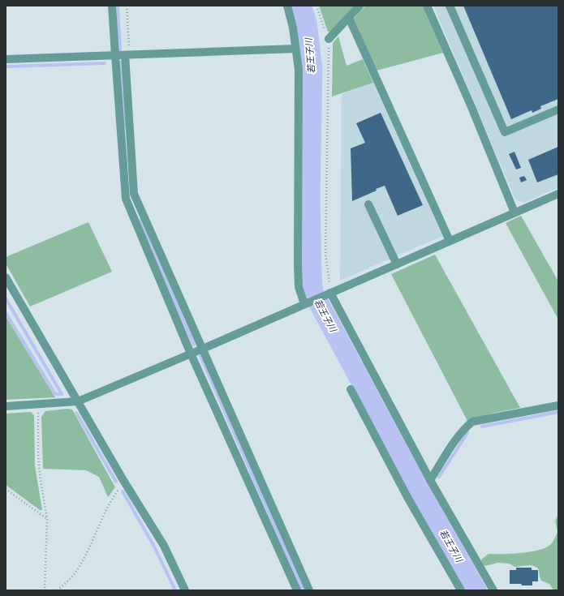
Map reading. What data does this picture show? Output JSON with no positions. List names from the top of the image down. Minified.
{"water":["若王子川"]}
